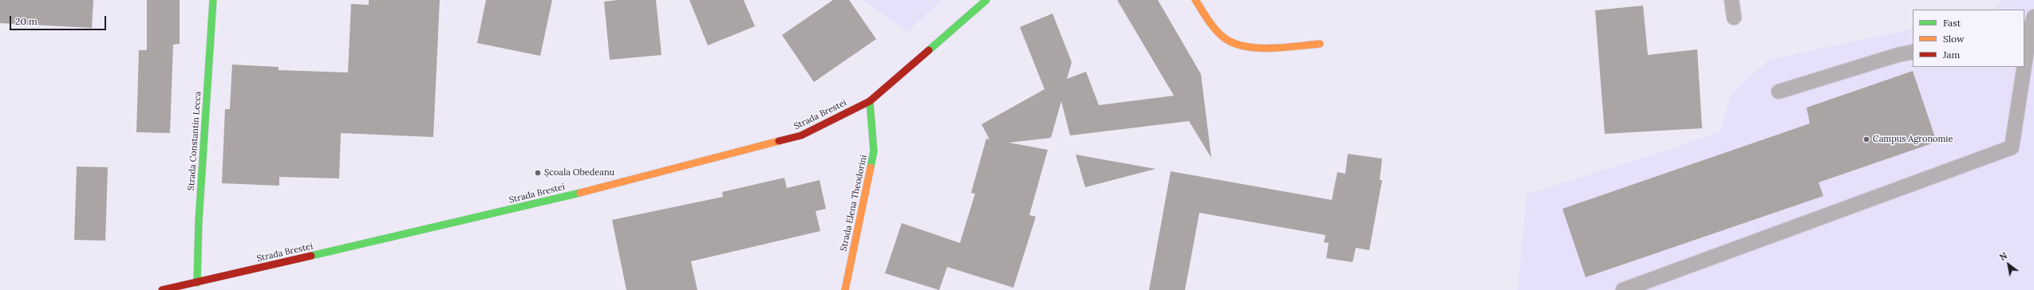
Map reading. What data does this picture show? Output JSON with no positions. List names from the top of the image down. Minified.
{"streets":{"main road":["Strada Brestei","Strada Constantin Lecca","Strada Elena Theodorini"]},"crossings":[["Strada Brestei","Strada Constantin Lecca"],["Strada Brestei","Strada Elena Theodorini"]],"places":["Campus Agronomie","Școala Obedeanu"],"legend":["Fast","Slow","Jam"],"scale_bar":"20 m","north":"top left"}
